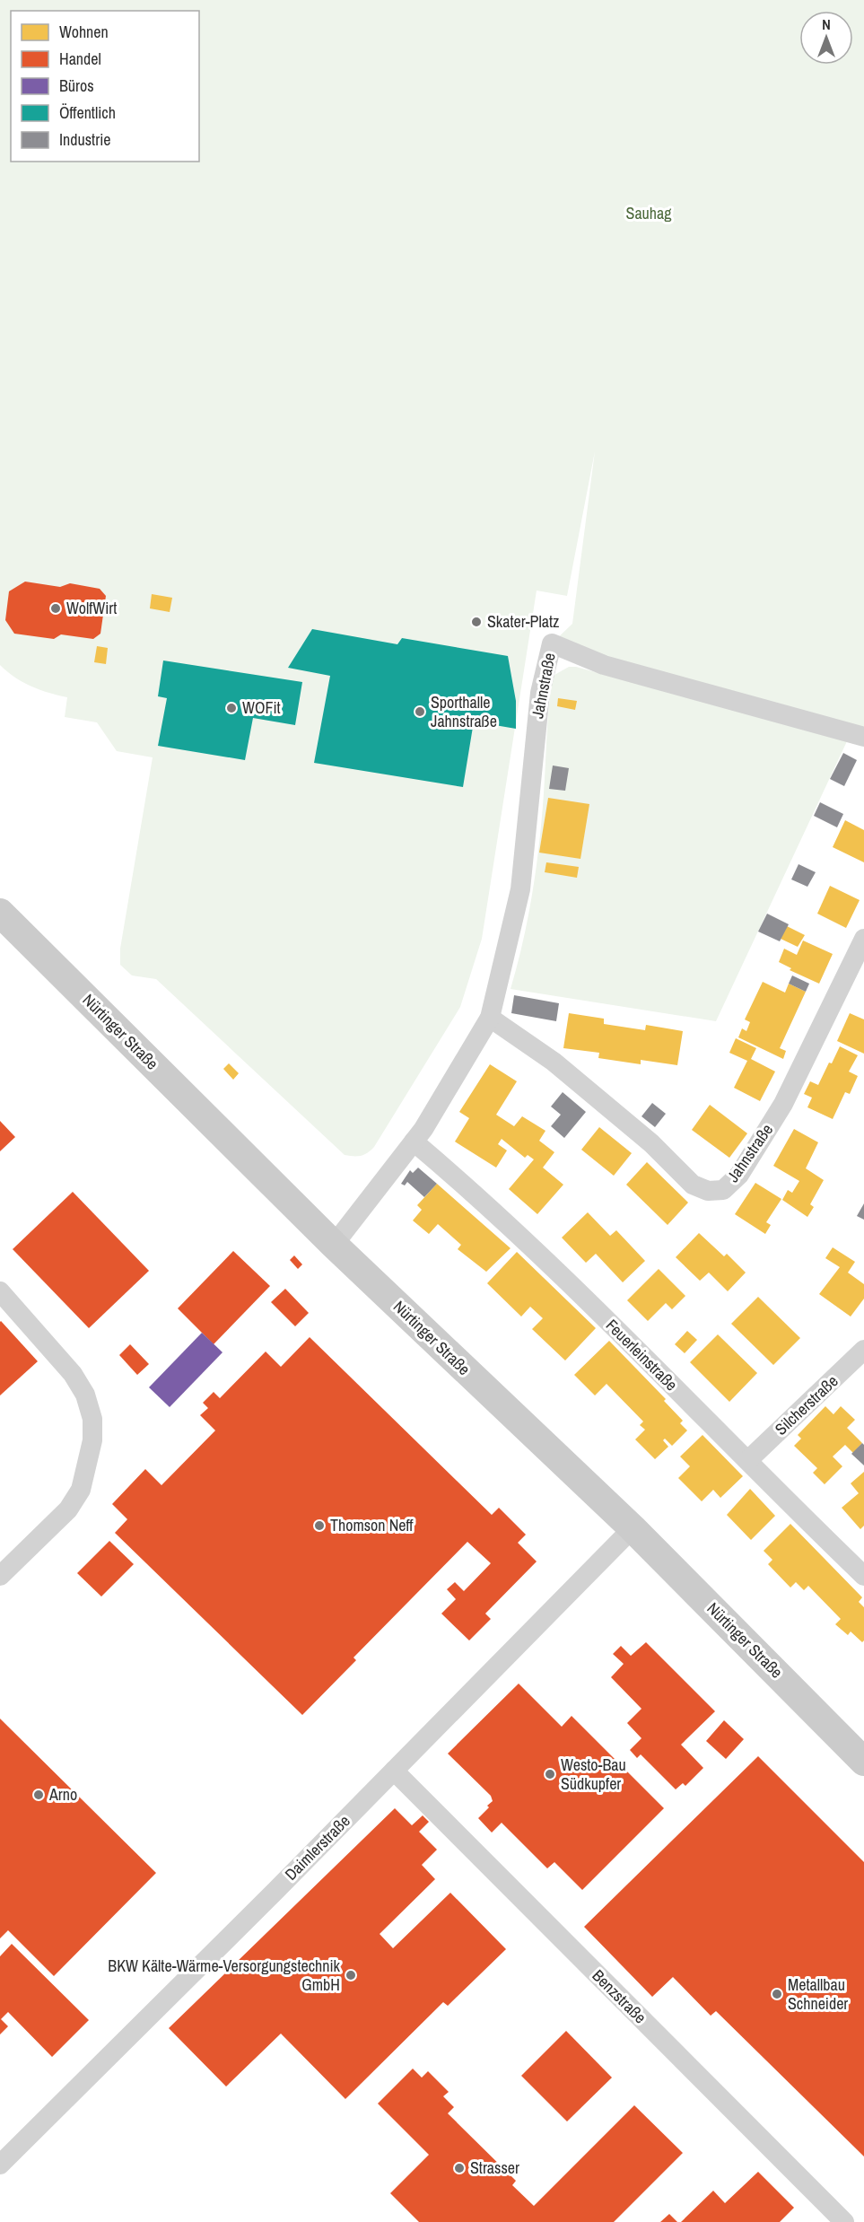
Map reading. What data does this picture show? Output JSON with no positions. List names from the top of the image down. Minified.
{"streets":{"main road":["Nürtinger Straße"],"street":["Jahnstraße","Feuerleinstraße","Silcherstraße","Daimlerstraße","Benzstraße"]},"crossings":[["Jahnstraße","Nürtinger Straße"],["Jahnstraße","Feuerleinstraße"],["Nürtinger Straße","Daimlerstraße"],["Feuerleinstraße","Silcherstraße"],["Daimlerstraße","Benzstraße"]],"parks":["Sauhag"],"places":["WolfWirt","Skater-Platz","WOFit","Sporthalle Jahnstraße","Thomson Neff","Westo-Bau Südkupfer","Arno","BKW Kälte-Wärme-Versorgungstechnik GmbH","Metallbau Schneider","Strasser"],"legend":["Wohnen","Handel","Büros","Öffentlich","Industrie"],"north":"top"}
